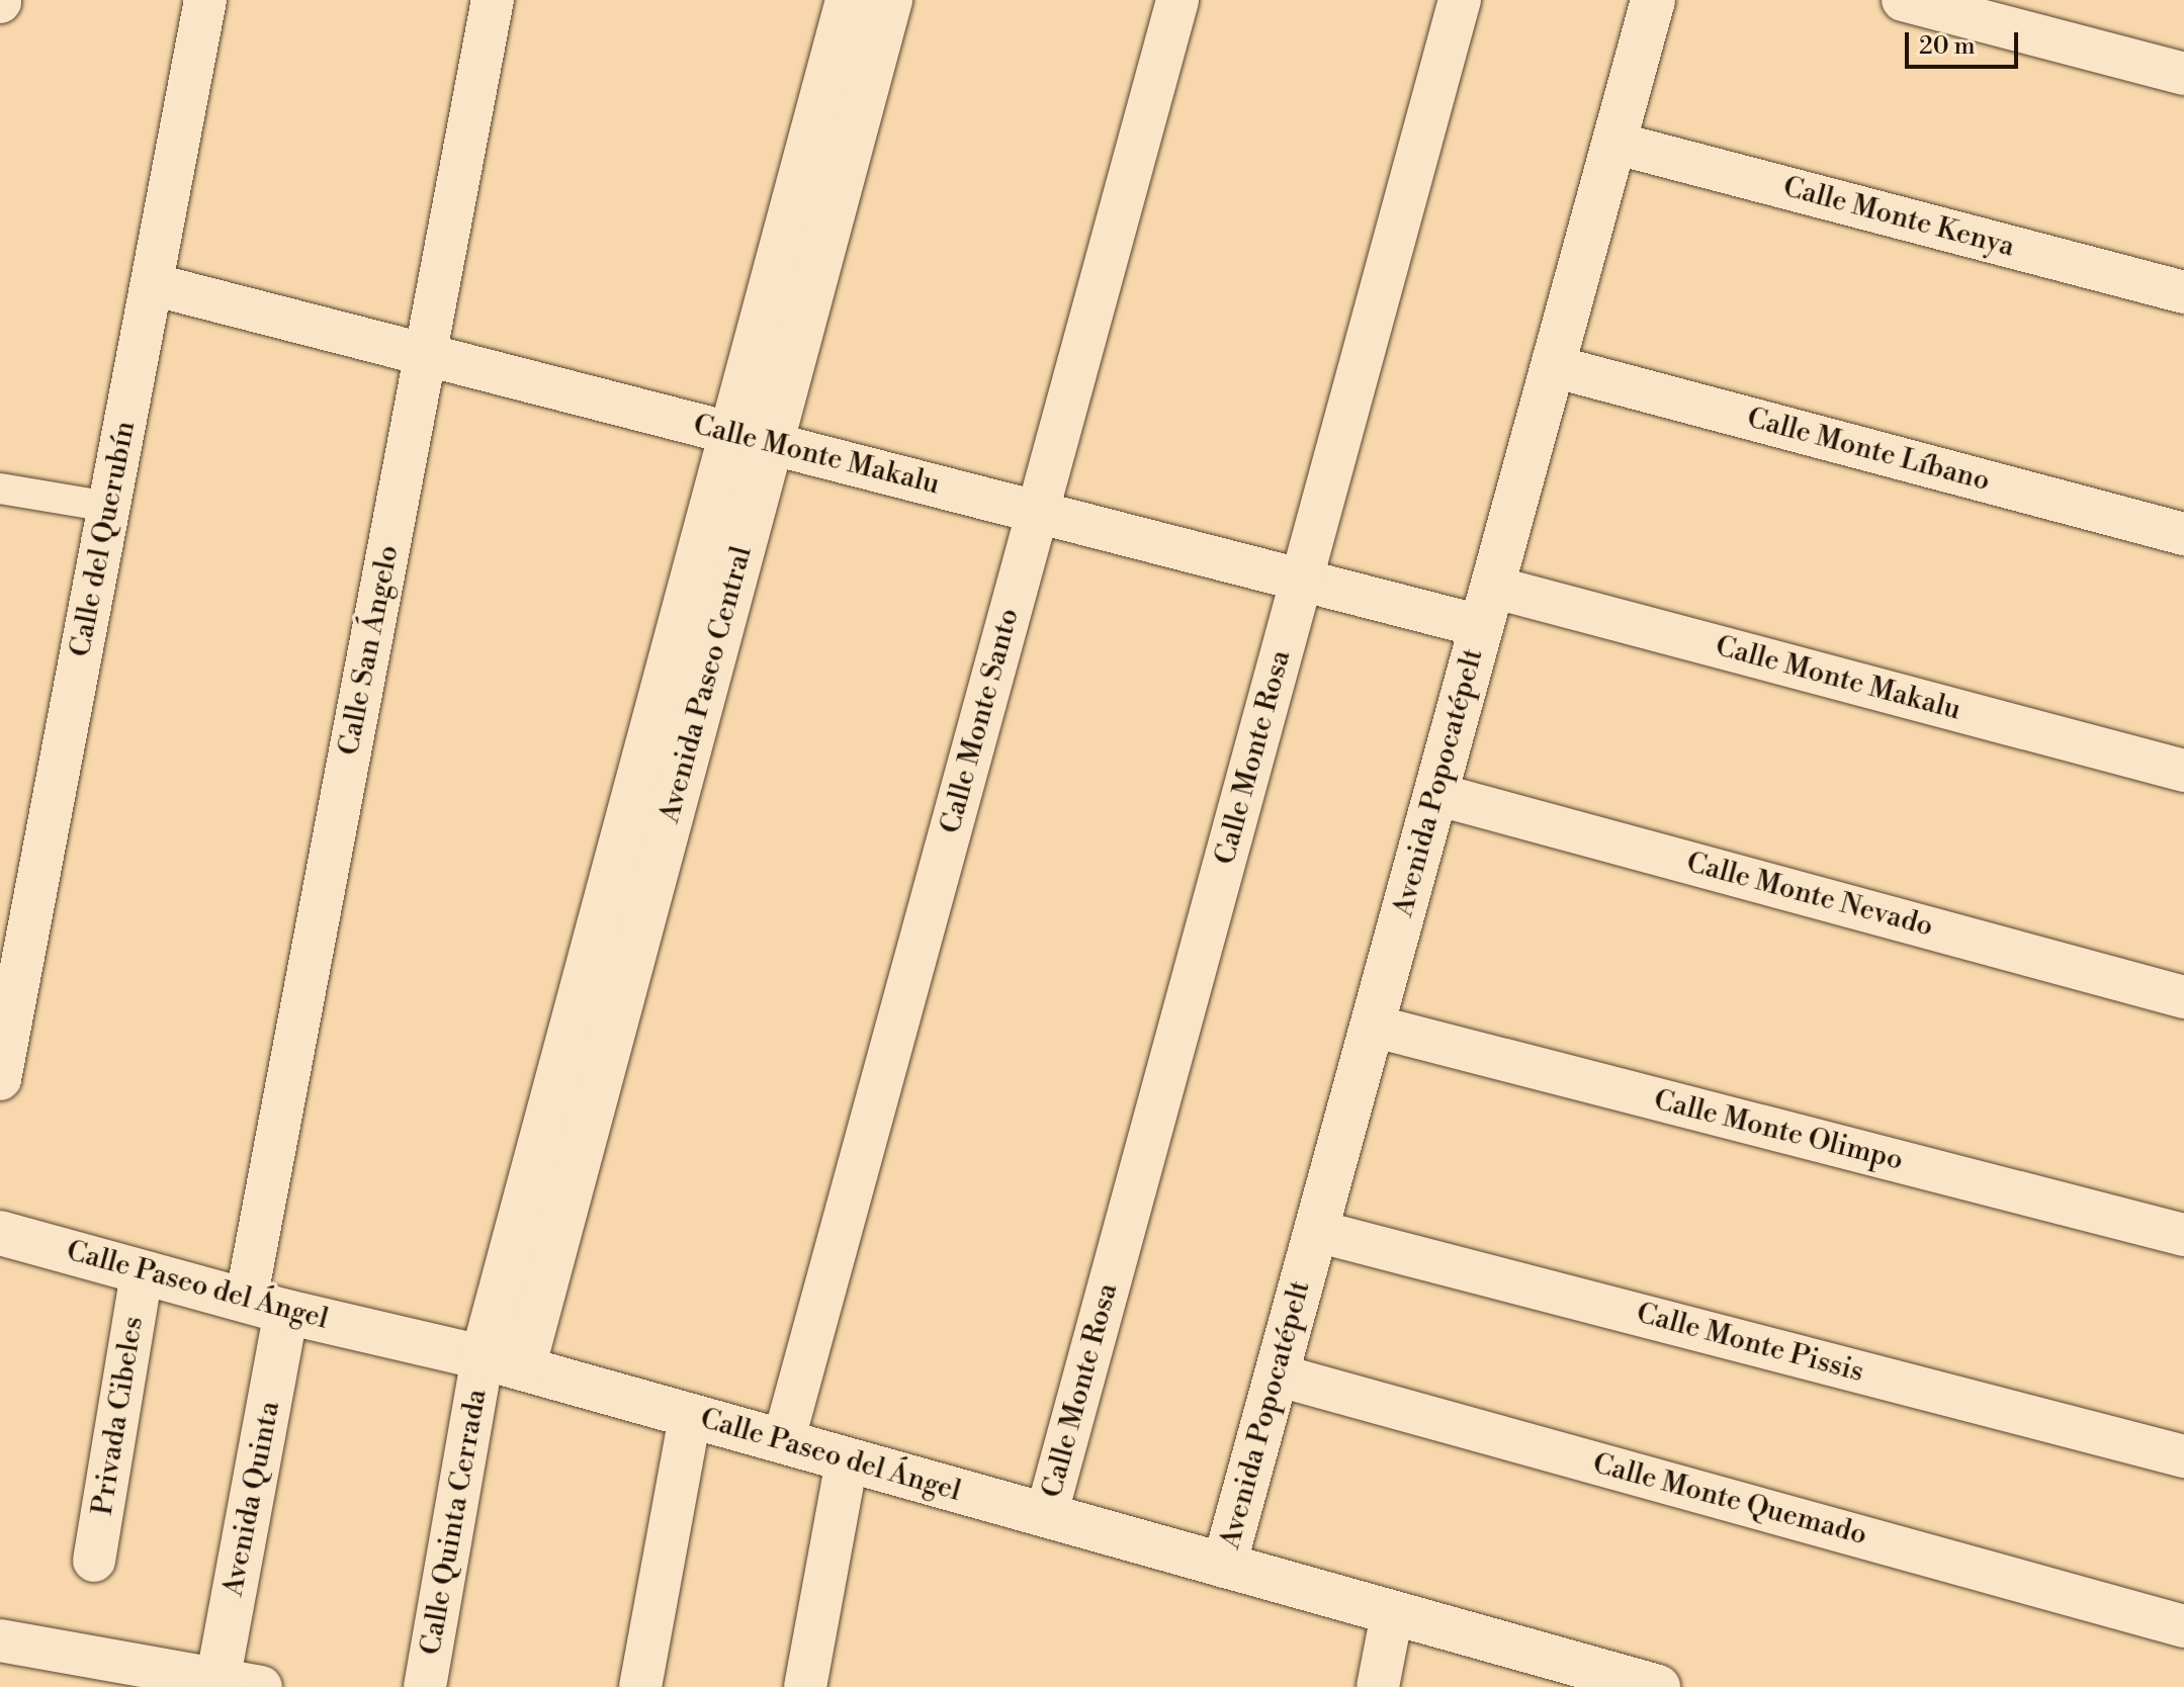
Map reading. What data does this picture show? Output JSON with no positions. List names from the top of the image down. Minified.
{"streets":{"street":["Calle Monte Kenya","Calle Monte Líbano","Calle Monte Makalu","Calle del Querubín","Calle San Ángelo","Avenida Paseo Central","Calle Monte Santo","Calle Monte Rosa","Avenida Popocatépelt","Calle Monte Nevado","Calle Monte Olimpo","Calle Paseo del Ángel","Calle Monte Pissis","Privada Cibeles","Avenida Quinta","Calle Monte Quemado","Calle Quinta Cerrada"]},"crossings":[["Calle Monte Kenya","Avenida Popocatépelt"],["Calle Monte Líbano","Avenida Popocatépelt"],["Calle Monte Makalu","Calle del Querubín"],["Calle Monte Makalu","Calle San Ángelo"],["Calle Monte Makalu","Avenida Paseo Central"],["Calle Monte Makalu","Calle Monte Santo"],["Calle Monte Makalu","Calle Monte Rosa"],["Calle Monte Makalu","Avenida Popocatépelt"],["Calle San Ángelo","Calle Paseo del Ángel"],["Calle San Ángelo","Avenida Quinta"],["Avenida Paseo Central","Calle Paseo del Ángel"],["Avenida Paseo Central","Calle Quinta Cerrada"],["Calle Monte Santo","Calle Paseo del Ángel"],["Calle Monte Rosa","Calle Paseo del Ángel"],["Avenida Popocatépelt","Calle Monte Nevado"],["Avenida Popocatépelt","Calle Monte Olimpo"],["Avenida Popocatépelt","Calle Paseo del Ángel"],["Avenida Popocatépelt","Calle Monte Pissis"],["Avenida Popocatépelt","Calle Monte Quemado"],["Calle Paseo del Ángel","Privada Cibeles"],["Calle Paseo del Ángel","Avenida Quinta"],["Calle Paseo del Ángel","Calle Quinta Cerrada"]],"scale_bar":"20 m"}
